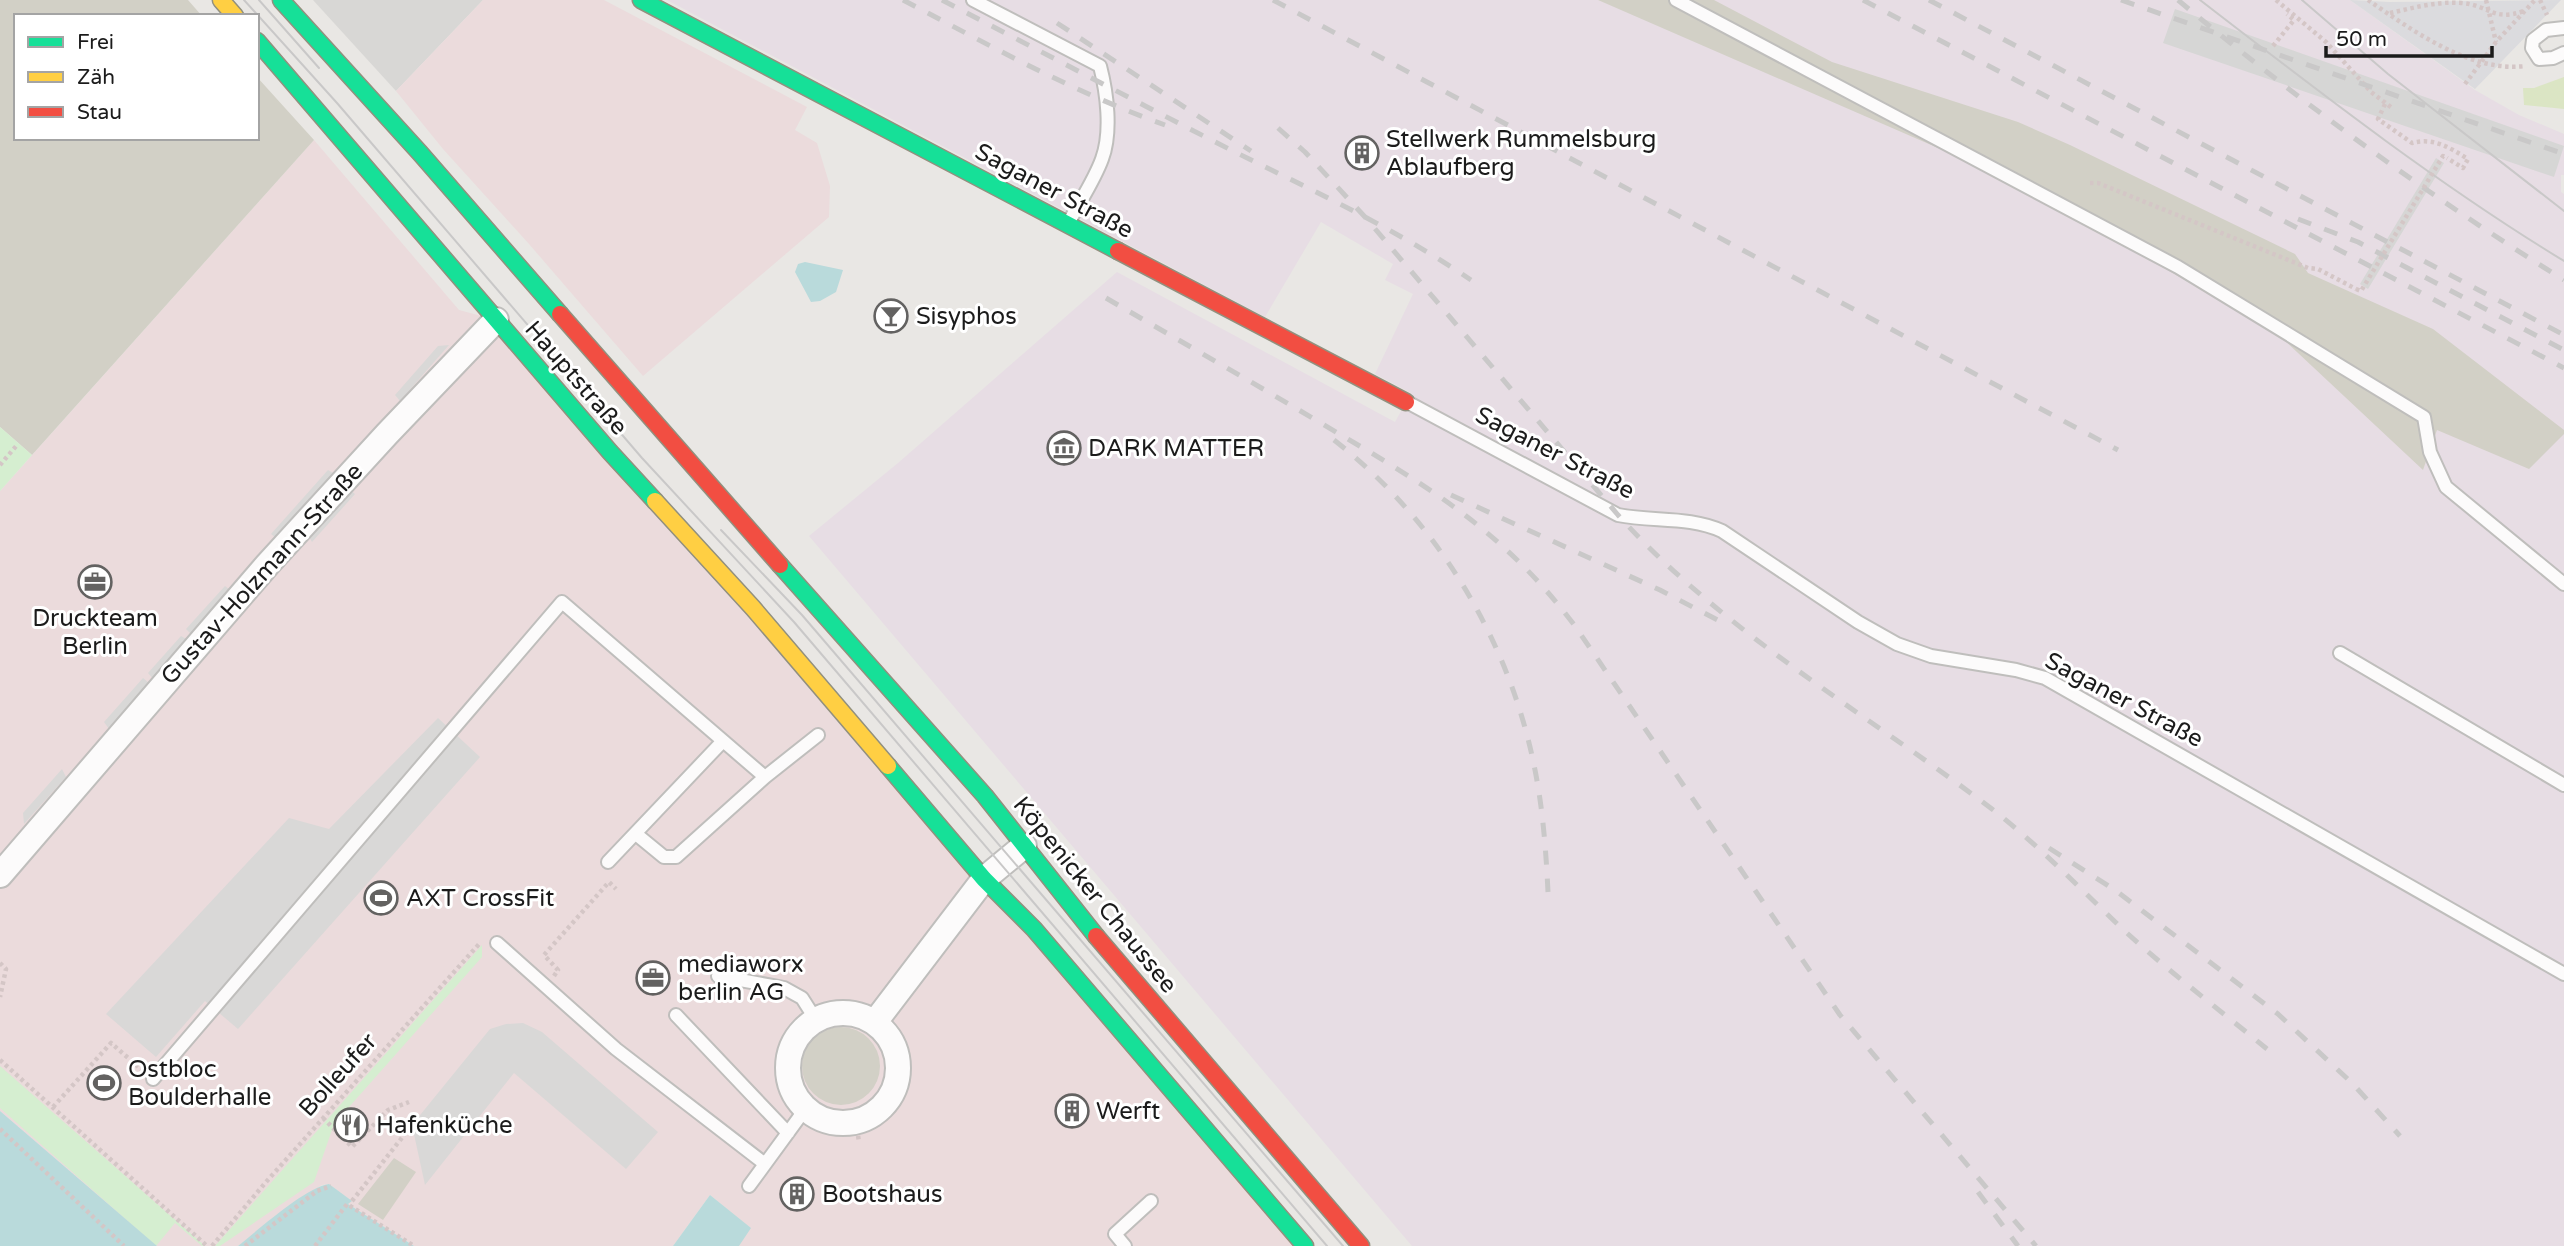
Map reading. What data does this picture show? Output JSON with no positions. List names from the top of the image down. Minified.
{"streets":{"main road":["Saganer Straße","Hauptstraße","Gustav-Holzmann-Straße","Köpenicker Chaussee"],"path":["Bolleufer"]},"crossings":[["Hauptstraße","Gustav-Holzmann-Straße"],["Hauptstraße","Köpenicker Chaussee"]],"places":{"building":["Stellwerk Rummelsburg Ablaufberg","Werft","Bootshaus"],"bar":["Sisyphos"],"museum":["DARK MATTER"],"office":["Druckteam Berlin","mediaworx berlin AG"],"sports":["AXT CrossFit","Ostbloc Boulderhalle"],"restaurant":["Hafenküche"]},"legend":["Frei","Zäh","Stau"],"scale_bar":"50 m"}
